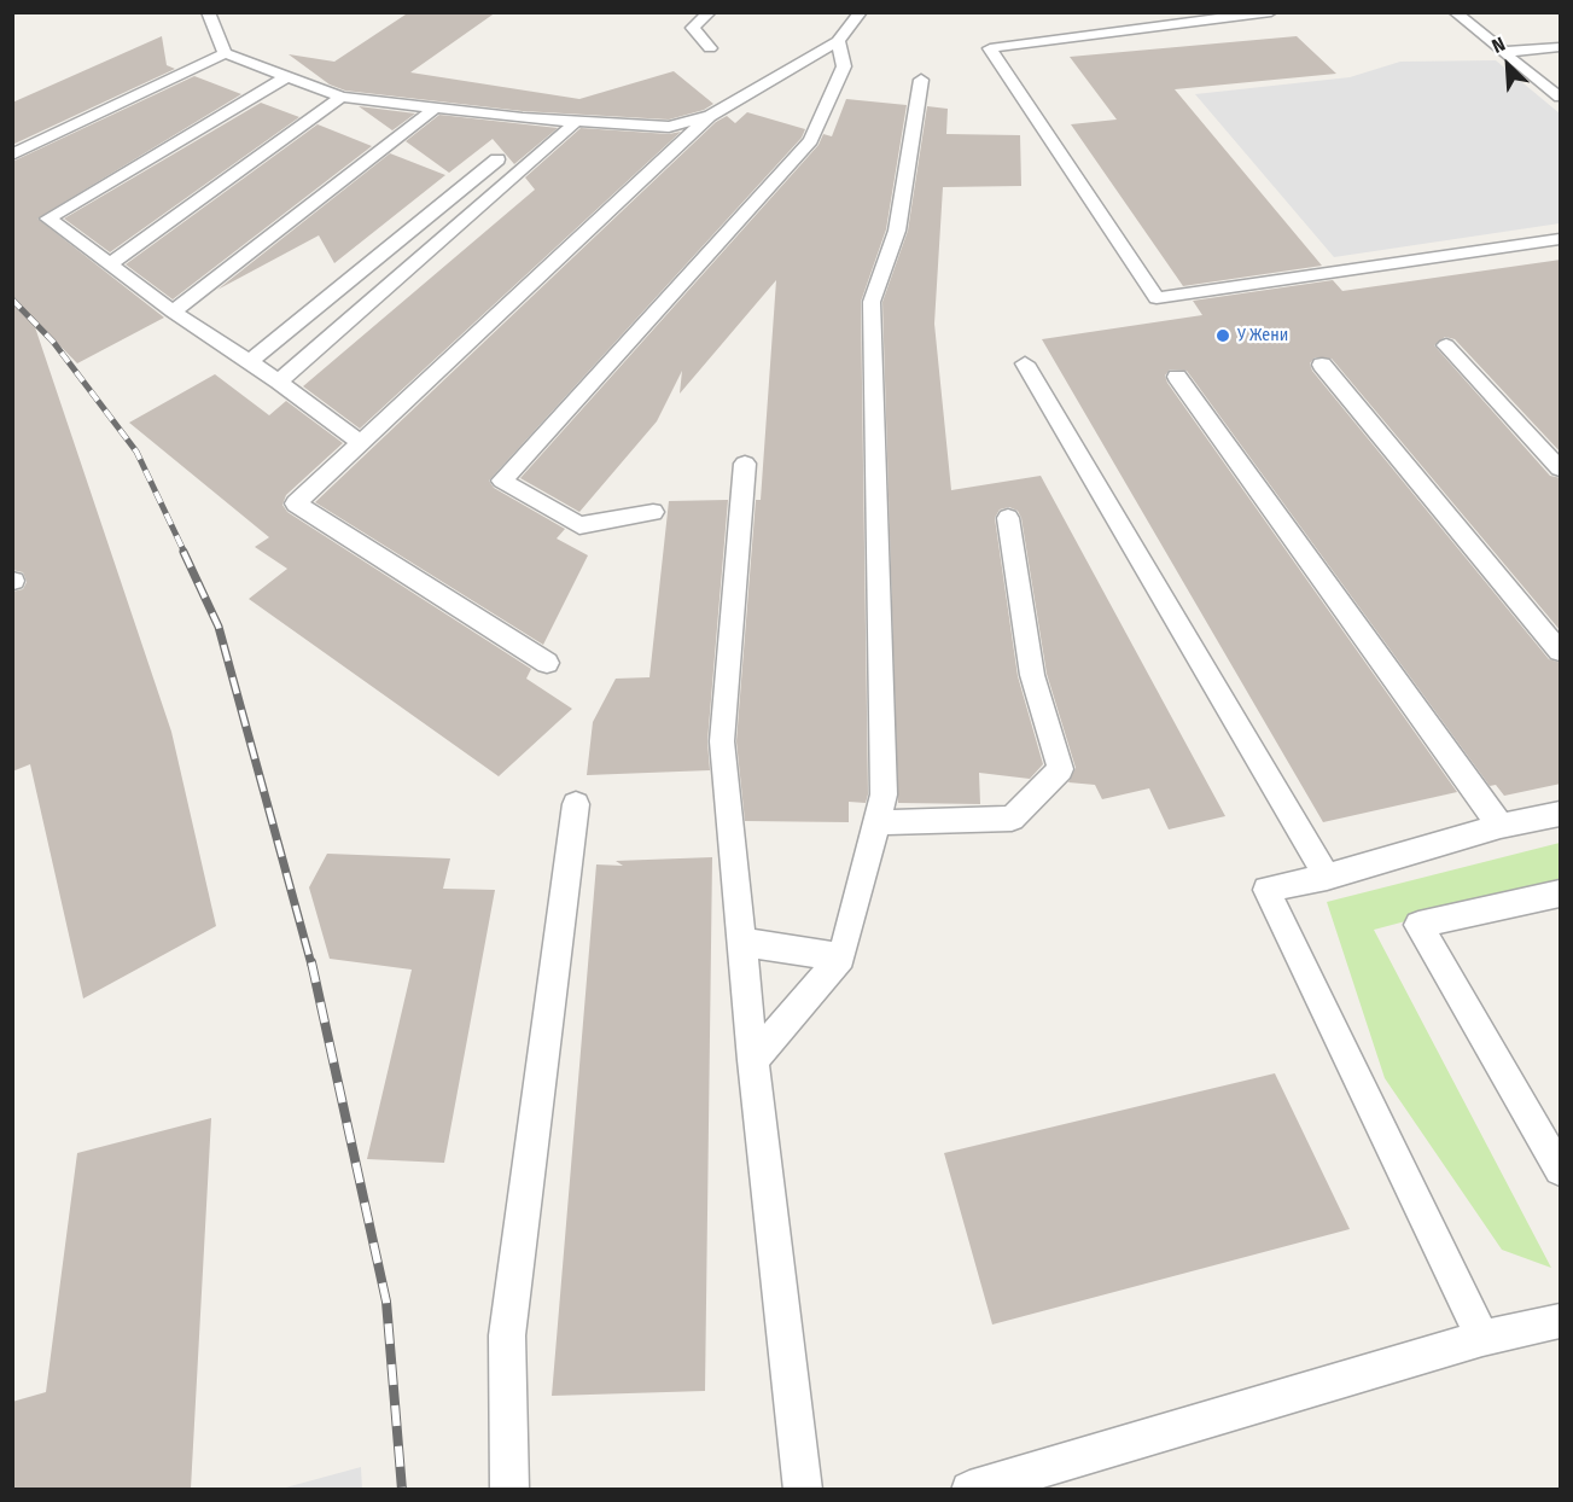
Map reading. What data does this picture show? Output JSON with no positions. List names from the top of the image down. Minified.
{"places":["У Жени"],"north":"top left"}
